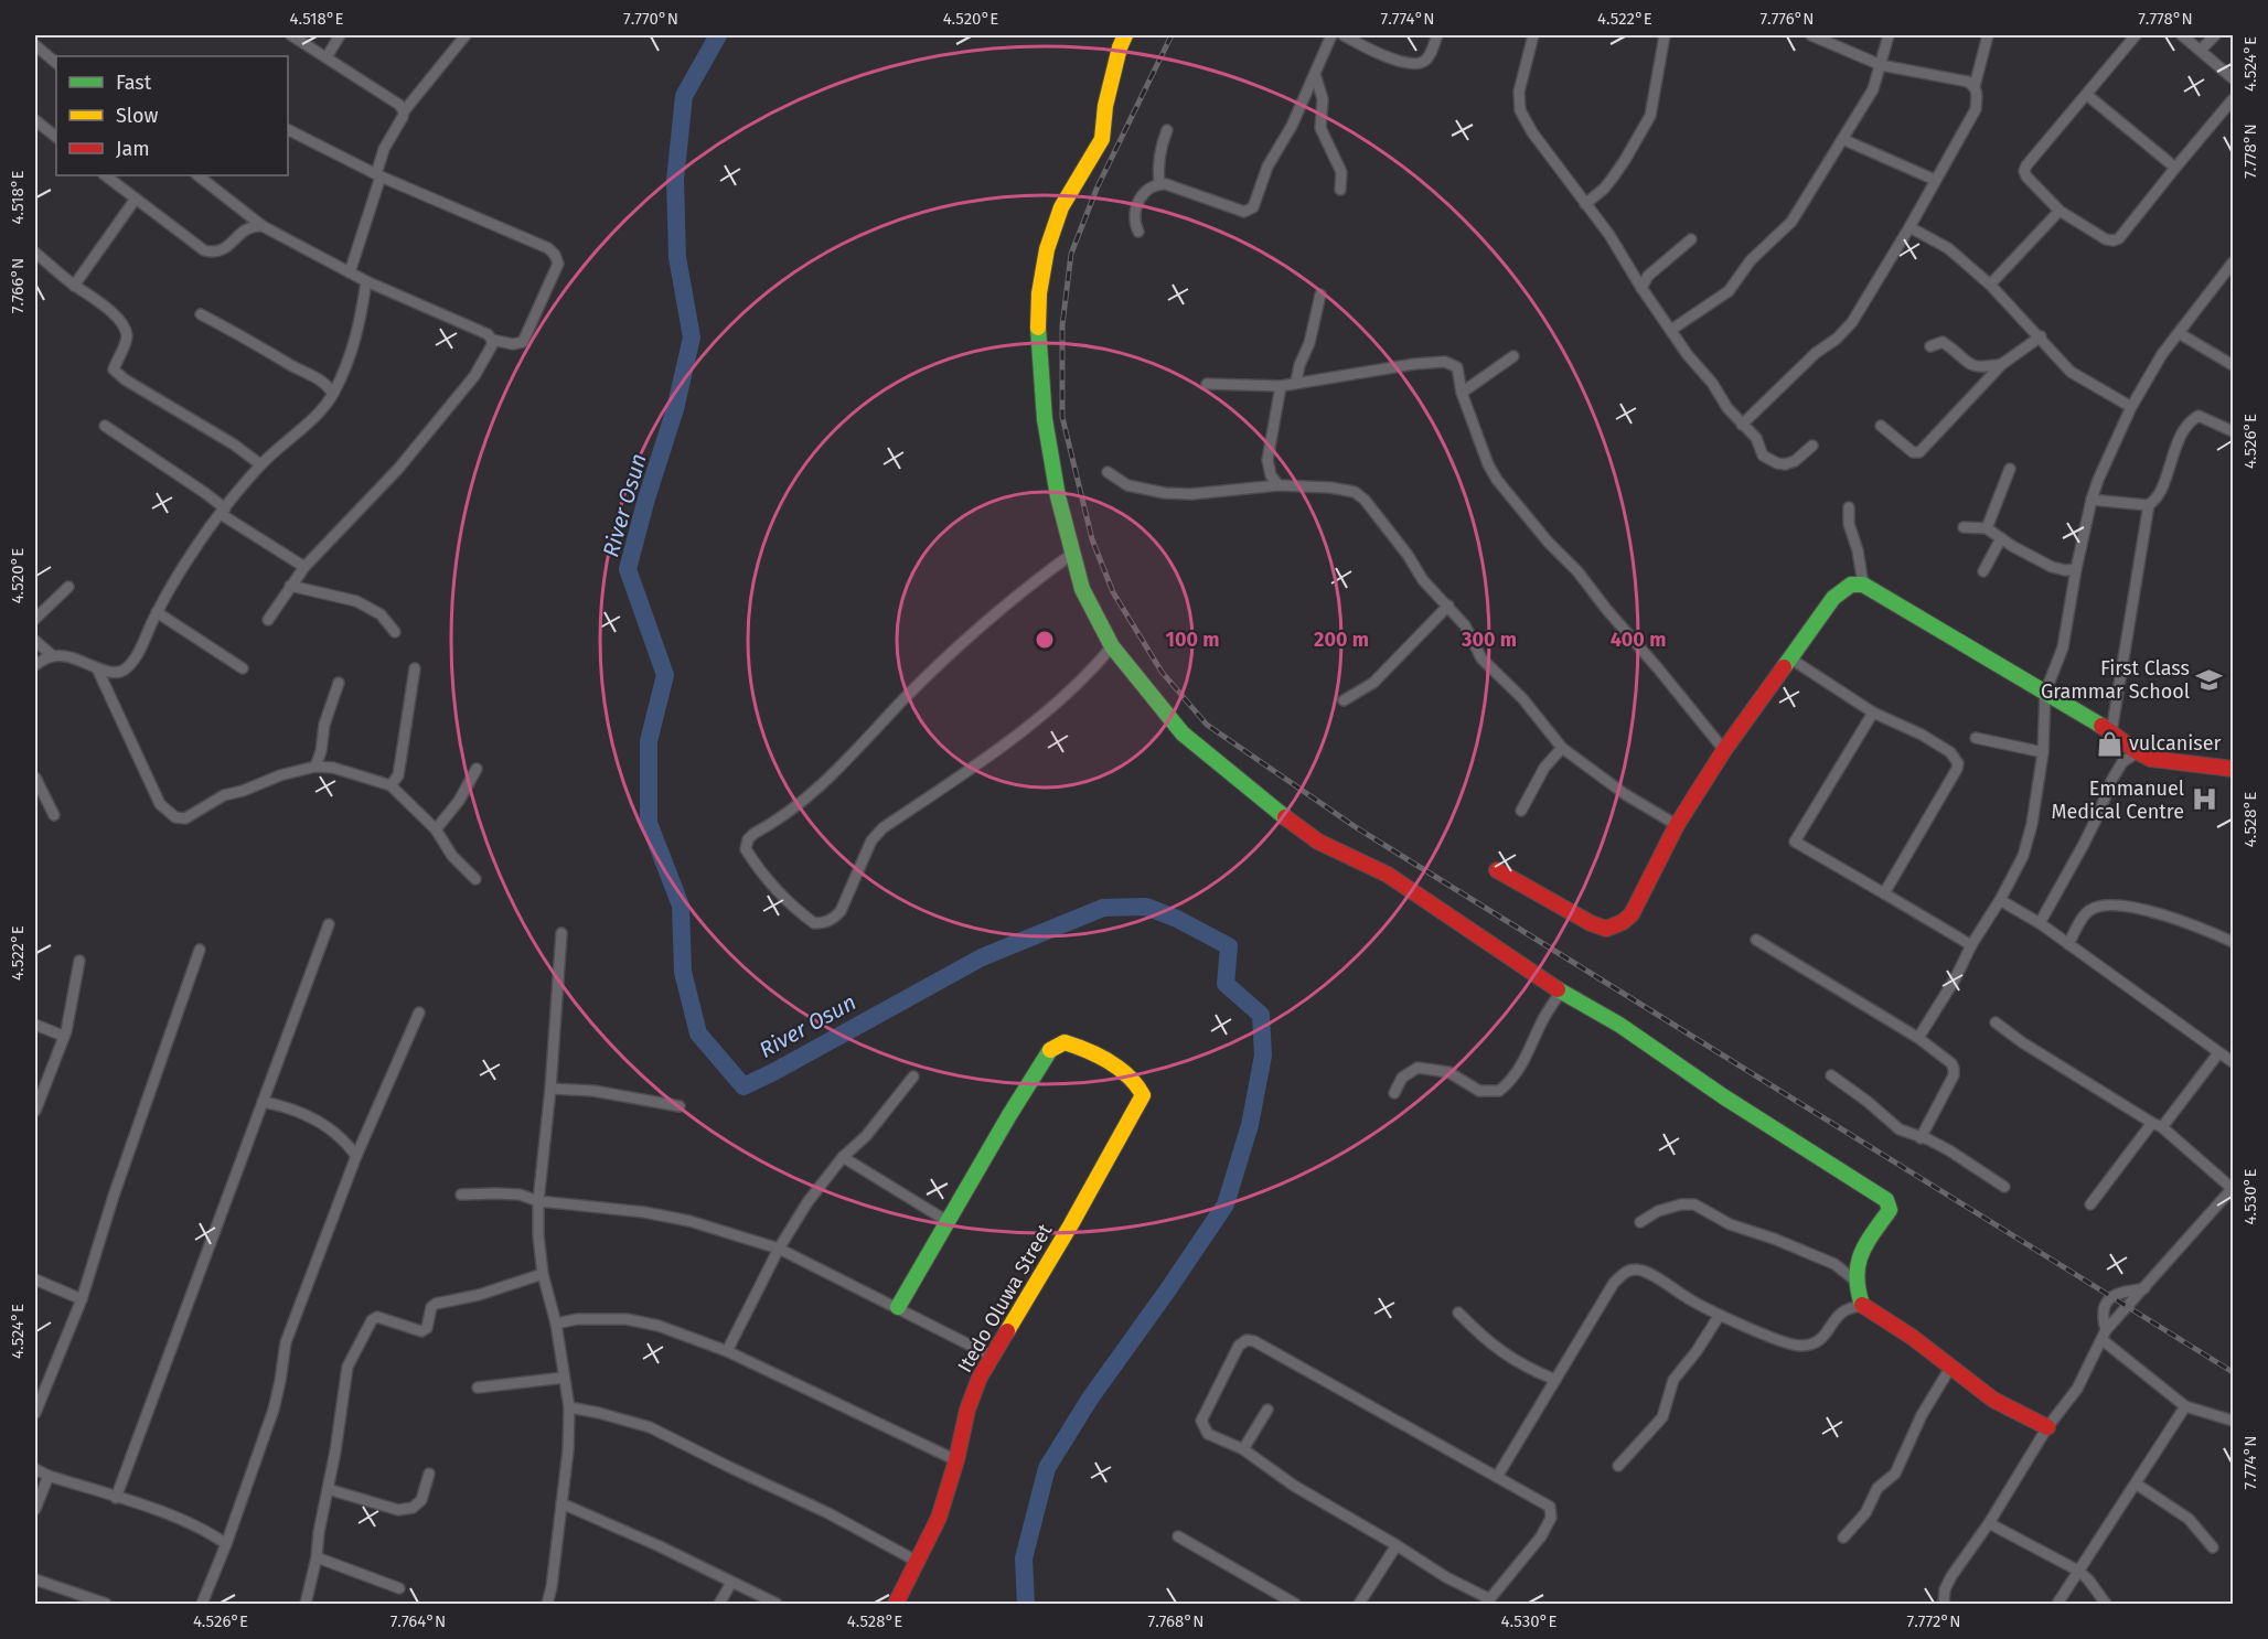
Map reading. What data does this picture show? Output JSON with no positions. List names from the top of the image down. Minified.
{"streets":{"street":["Itedo Oluwa Street"]},"water":["River Osun"],"places":{"school or university":["First Class Grammar School"],"shop":["vulcaniser"],"hospital":["Emmanuel Medical Centre"]},"legend":["Fast","Slow","Jam"],"coordinates":["4.518°E","7.770°N","4.520°E","7.774°N","4.522°E","7.776°N","7.778°N","4.524°E","7.766°N","4.526°E","4.528°E","4.530°E","7.764°N","7.768°N","7.772°N"],"rings":["100 m","200 m","300 m","400 m"]}
